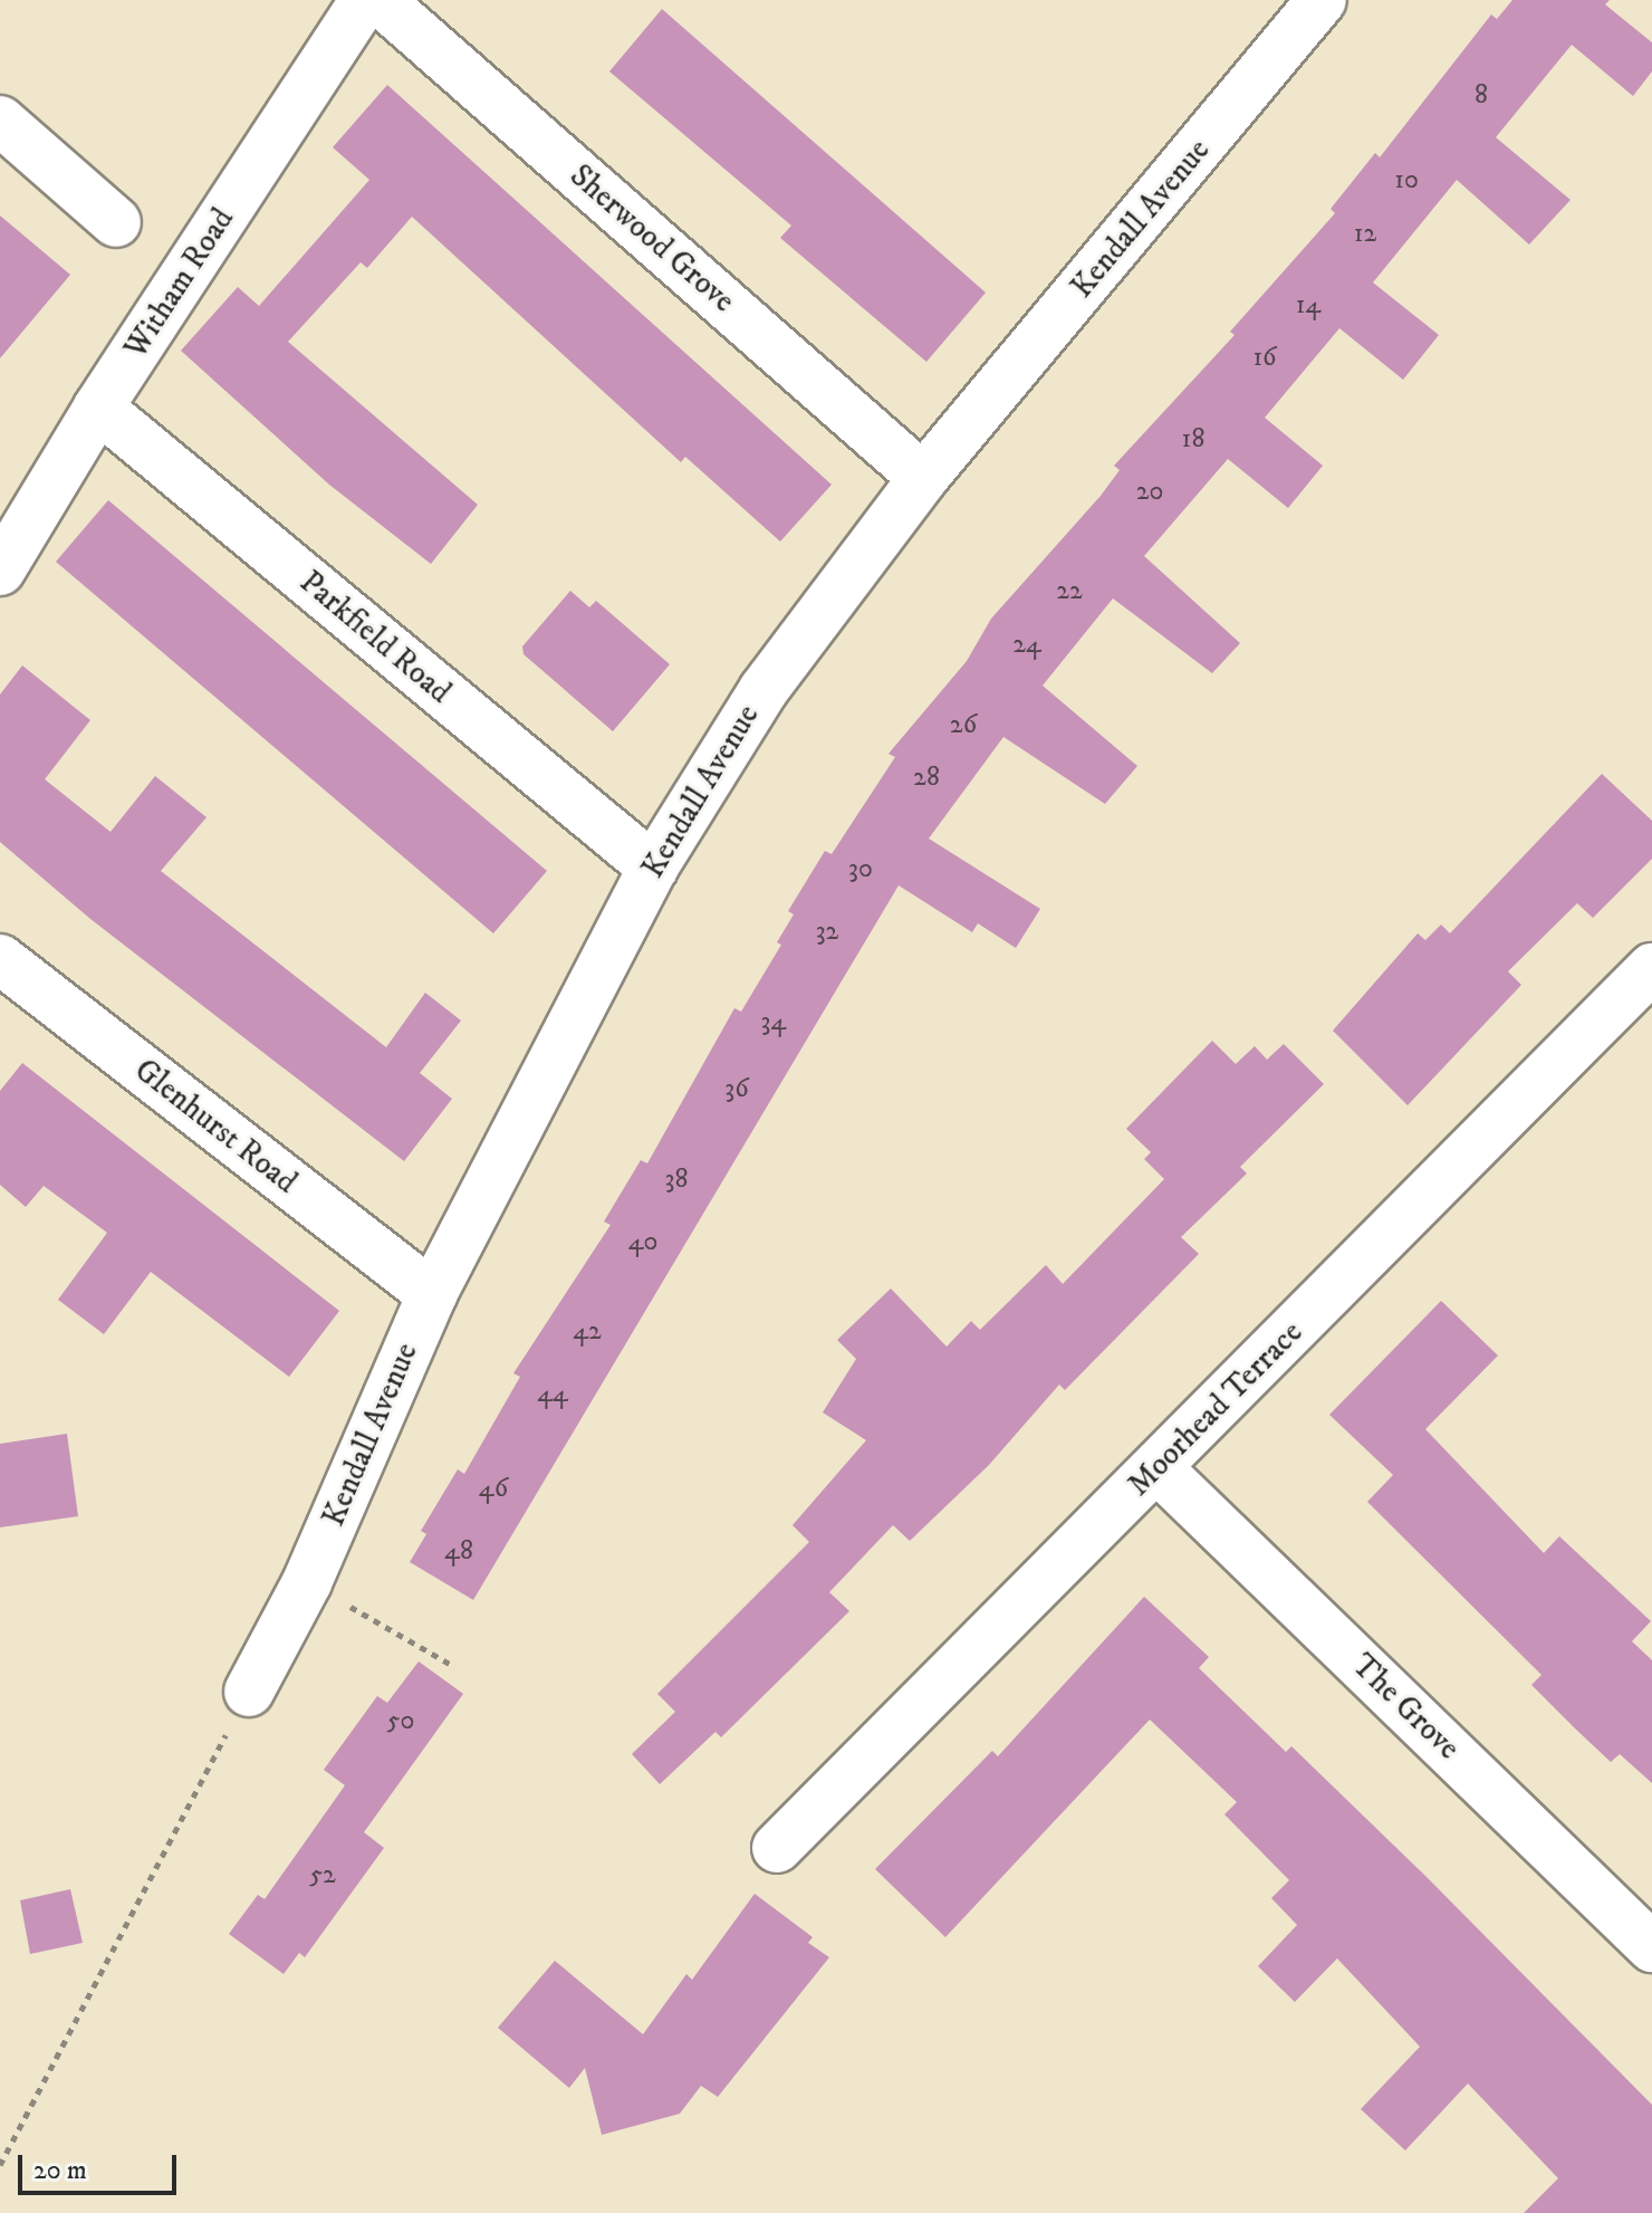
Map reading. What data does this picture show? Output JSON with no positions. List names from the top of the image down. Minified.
{"streets":{"street":["Kendall Avenue","Sherwood Grove","Witham Road","Parkfield Road","Glenhurst Road","Moorhead Terrace","The Grove"]},"crossings":[["Kendall Avenue","Sherwood Grove"],["Kendall Avenue","Parkfield Road"],["Kendall Avenue","Glenhurst Road"],["Witham Road","Parkfield Road"],["Moorhead Terrace","The Grove"]],"house_numbers":["8","10","12","14","16","18","20","22","24","26","28","30","32","34","36","38","40","42","44","46","48","50","52"],"scale_bar":"20 m"}
